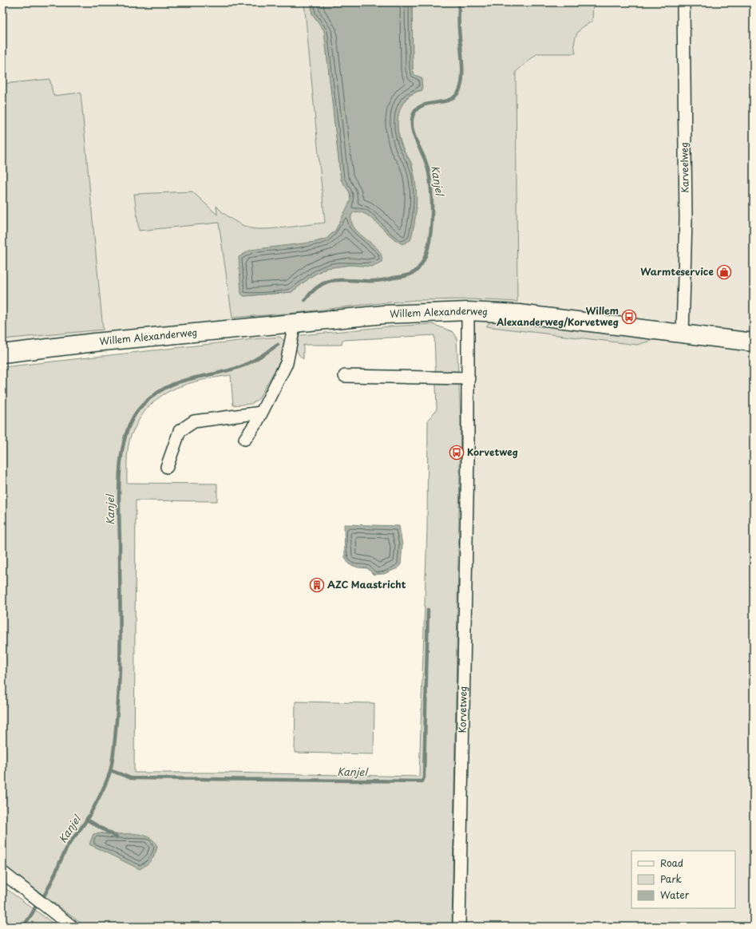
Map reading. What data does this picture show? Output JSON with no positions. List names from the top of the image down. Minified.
{"streets":{"street":["Karveelweg","Willem Alexanderweg","Korvetweg"]},"crossings":[["Karveelweg","Willem Alexanderweg"],["Willem Alexanderweg","Korvetweg"]],"water":["Kanjel"],"places":{"shop":["Warmteservice"],"bus stop":["Willem Alexanderweg/Korvetweg","Korvetweg"],"building":["AZC Maastricht"]},"legend":["Road","Park","Water"]}
